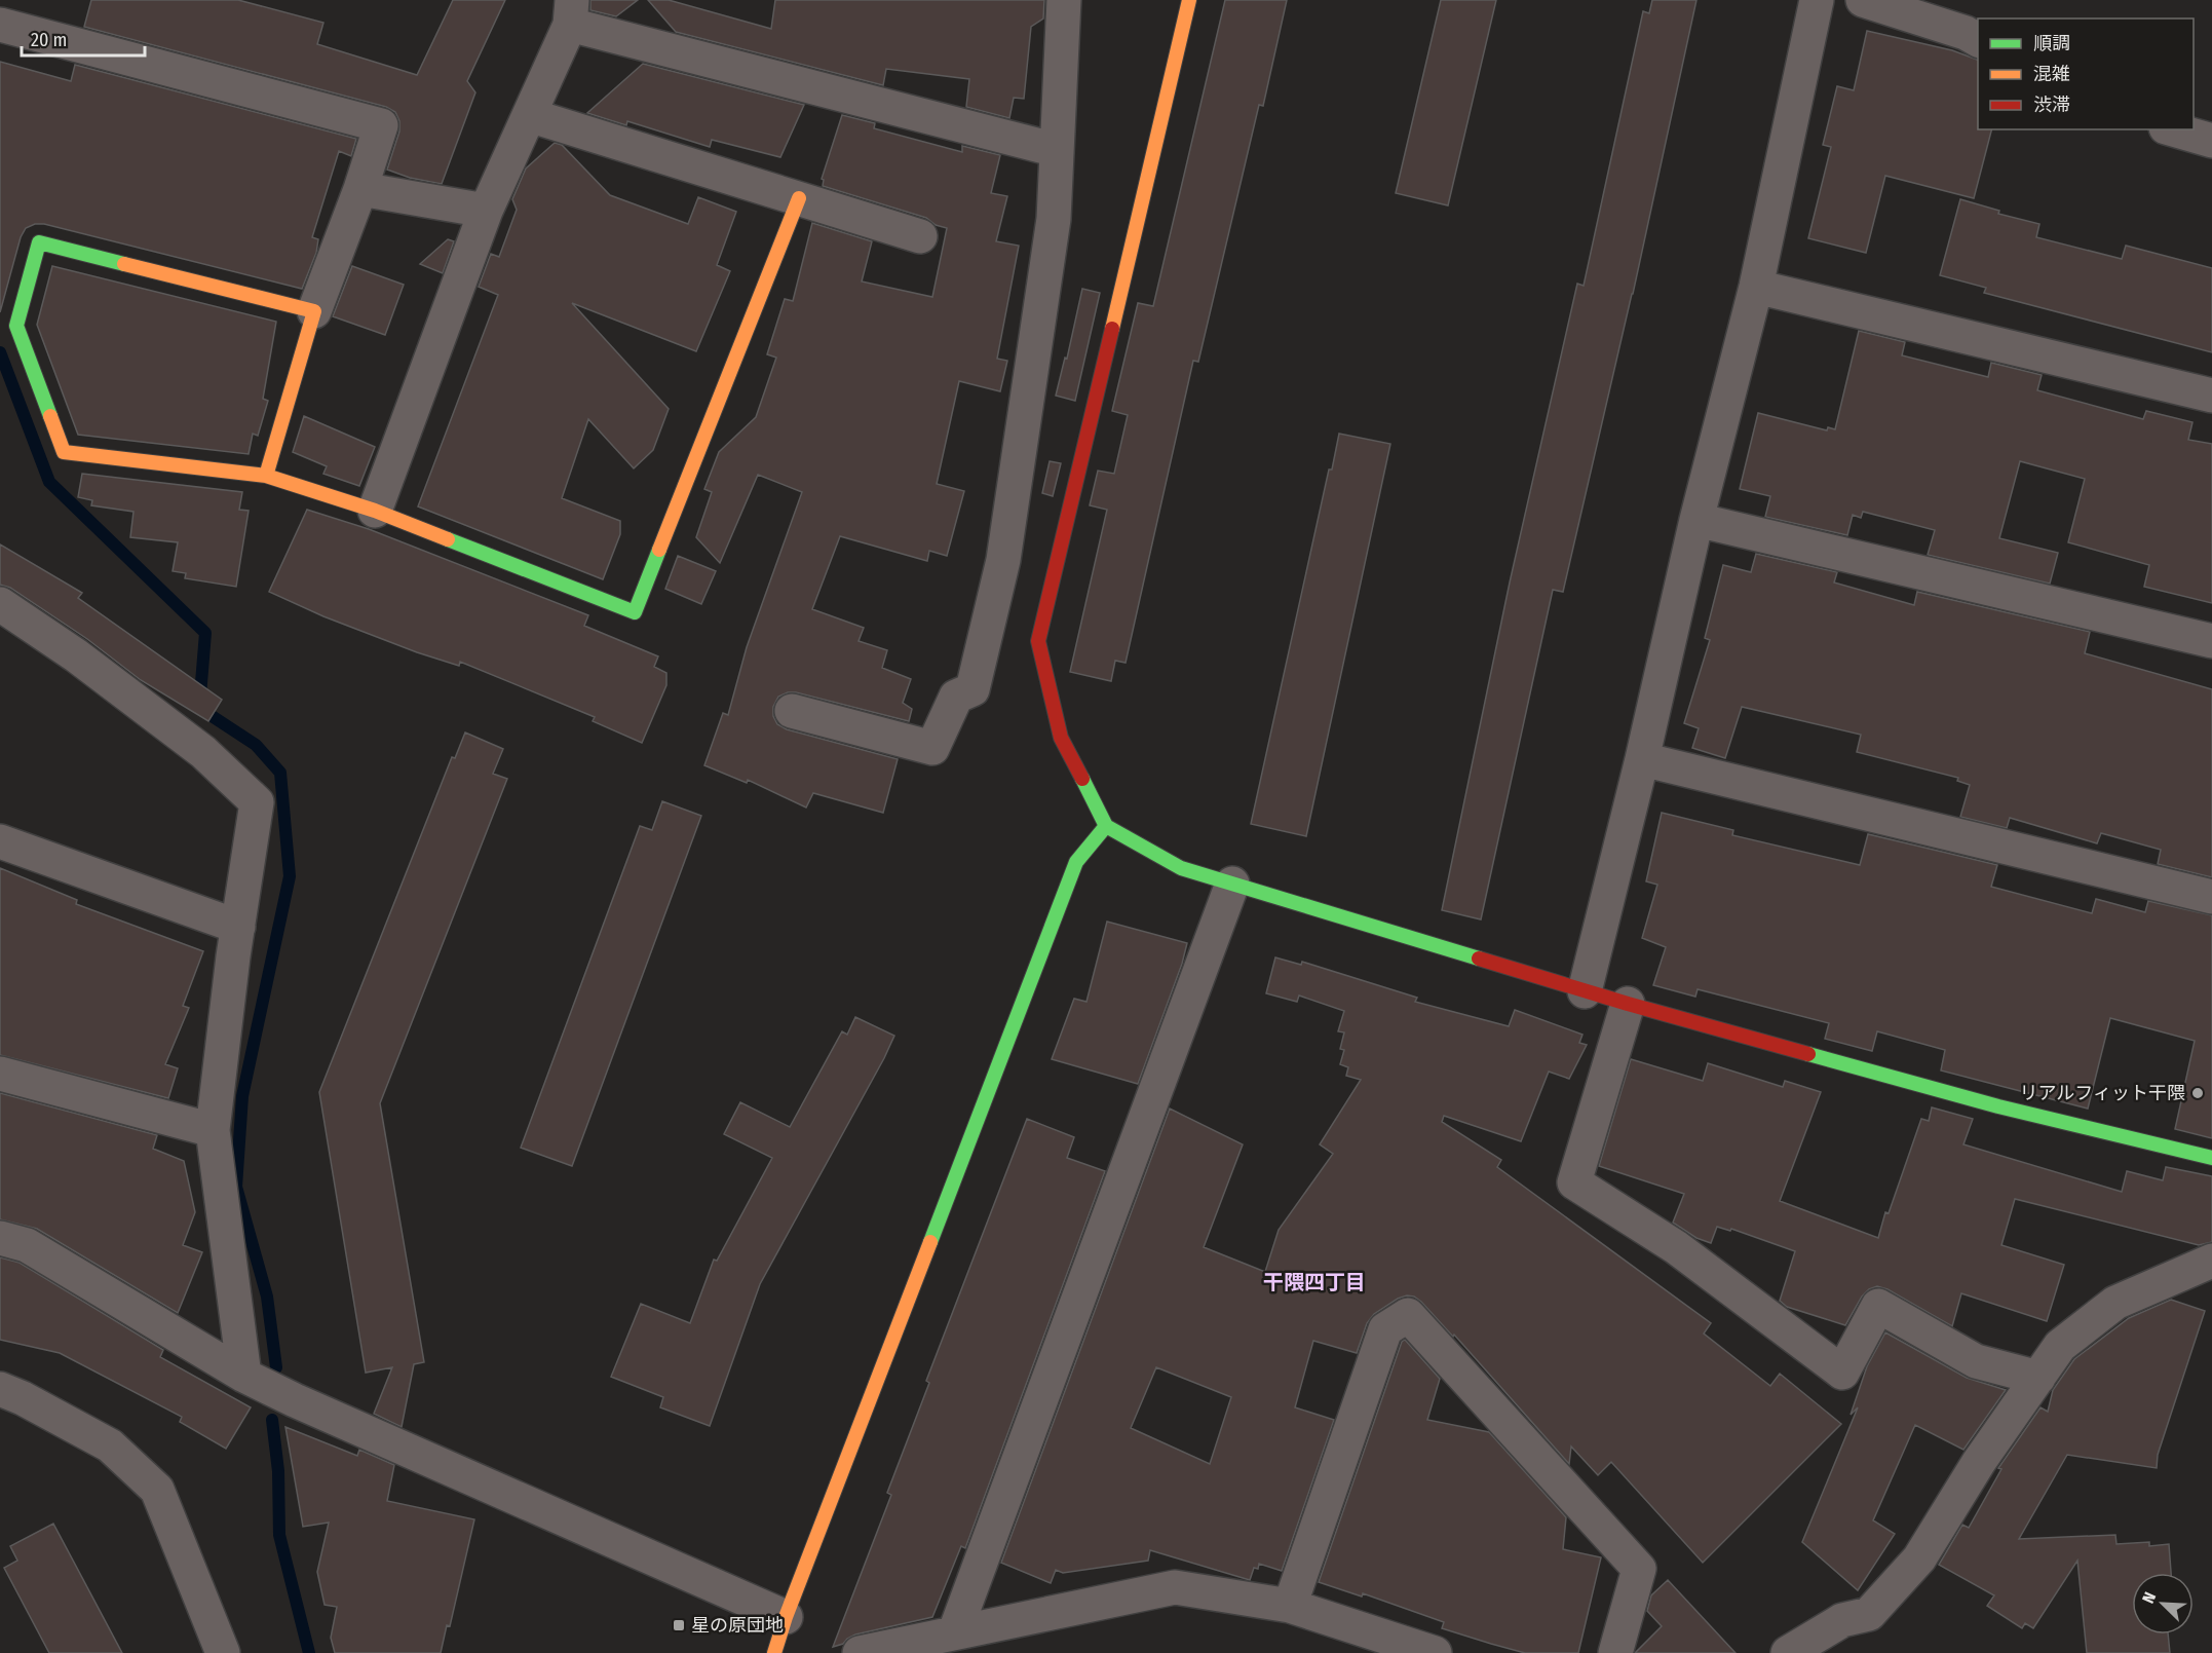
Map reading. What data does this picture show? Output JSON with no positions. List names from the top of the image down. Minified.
{"districts":["干隈四丁目"],"places":{"other":["リアルフィット干隈"],"transit":["星の原団地"]},"legend":["順調","混雑","渋滞"],"scale_bar":"20 m","north":"top left"}
